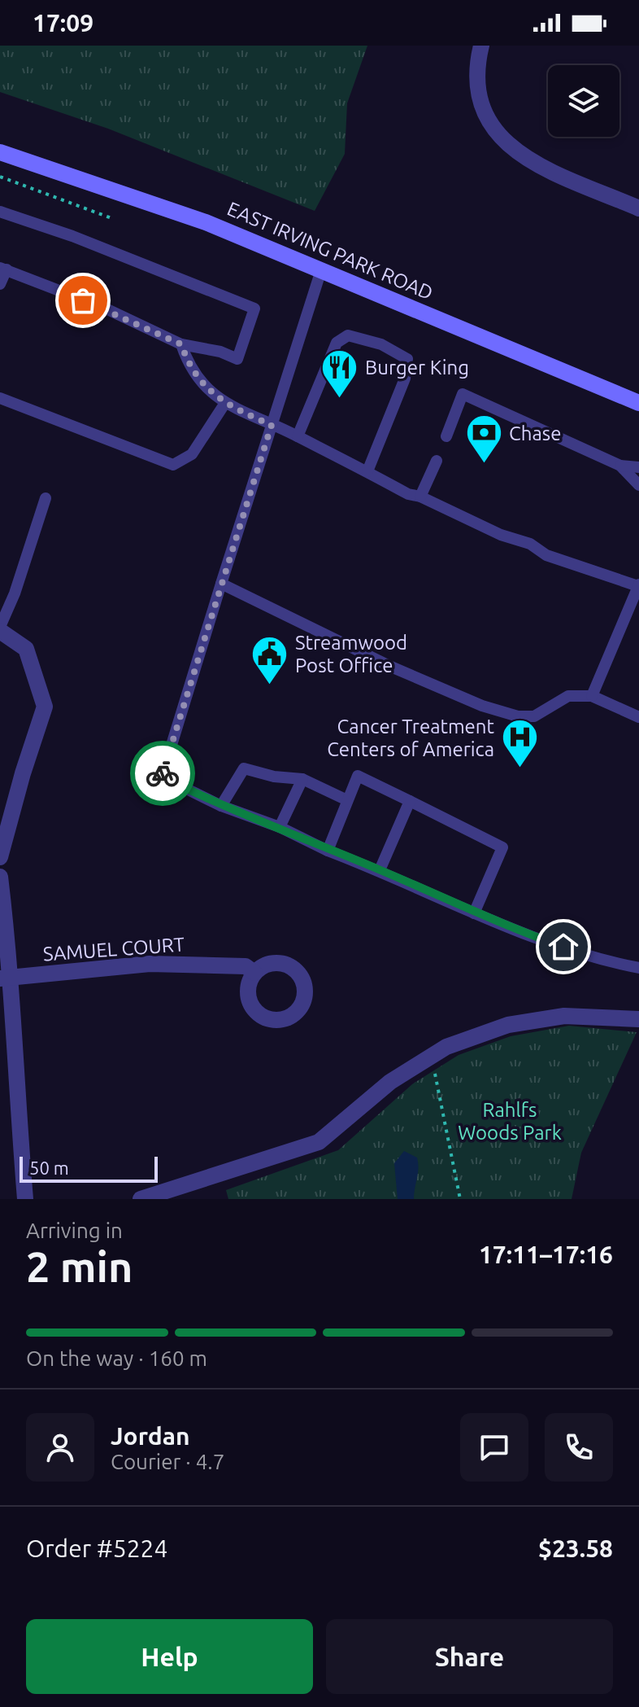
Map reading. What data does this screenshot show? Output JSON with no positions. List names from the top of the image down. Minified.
{"streets":{"main road":["EAST IRVING PARK ROAD"],"street":["SAMUEL COURT"]},"parks":["Rahlfs Woods Park"],"places":{"restaurant":["Burger King"],"bank":["Chase"],"public building":["Streamwood Post Office"],"hospital":["Cancer Treatment Centers of America"]},"scale_bar":"50 m","page":{"status":"17:09","scale":"50 m","heading":["2 min","Arriving in","17:11–17:16"],"panel":["Jordan","Courier · 4.7","Order #5224","$23.58"],"bar":"On the way · 160 m","buttons":["Help","Share"]}}
